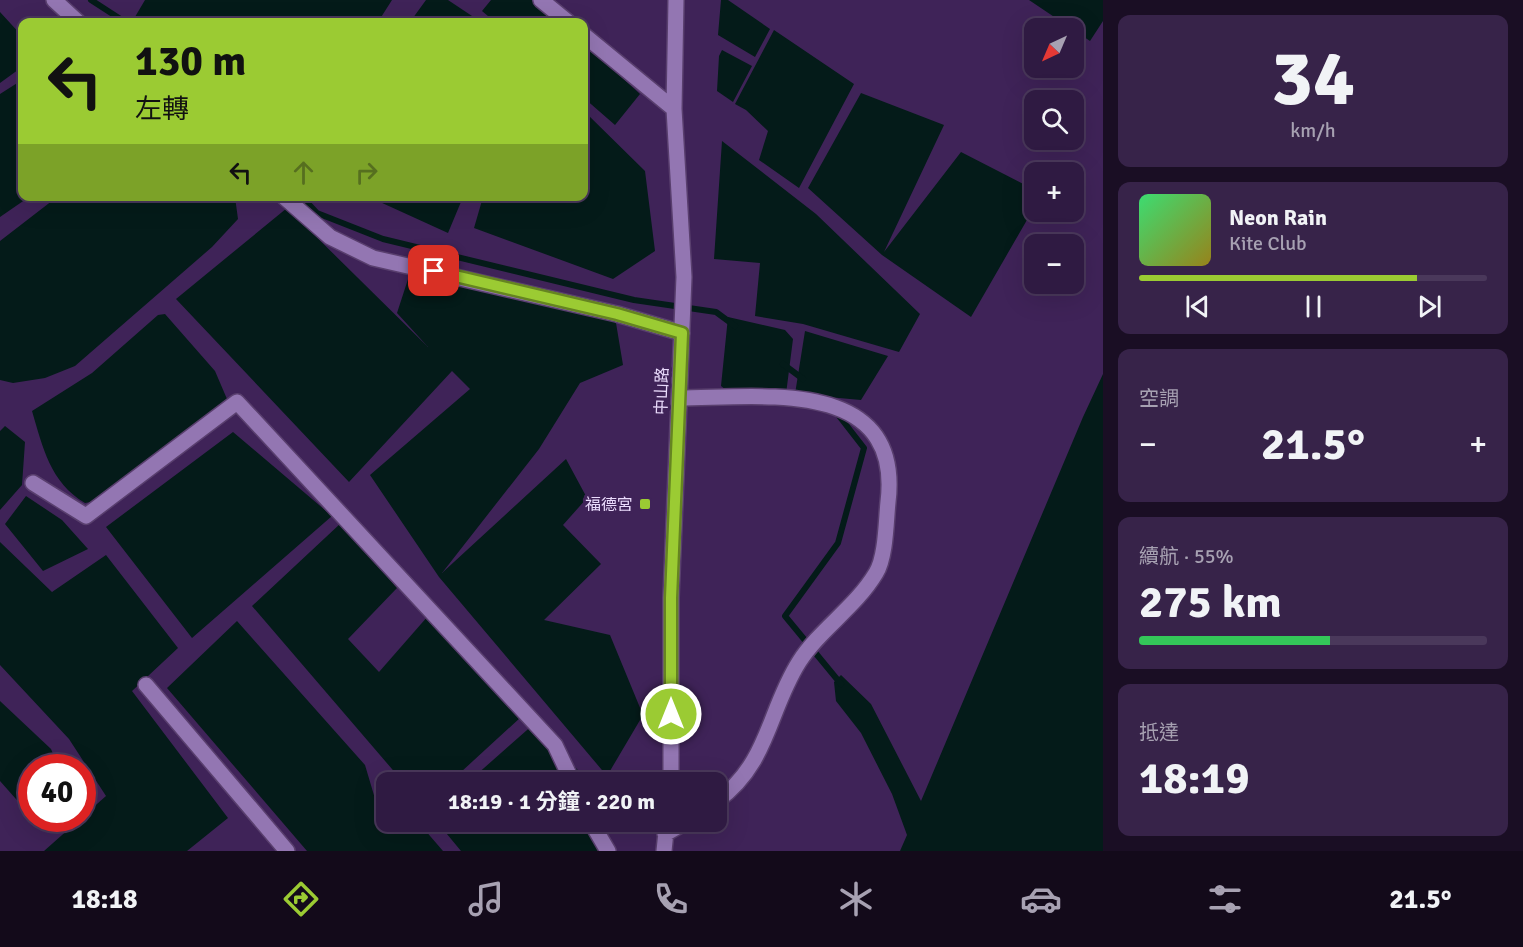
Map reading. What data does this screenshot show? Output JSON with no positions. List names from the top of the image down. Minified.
{"streets":{"street":["中山路"]},"places":{"transit":["福德宮"]},"north":"bottom left","page":{"tile":[["34","km/h"],"空調",["續航 · 55%","275 km"],["抵達","18:19"]],"map_buttons":["+","−"],"turn":["130 m","左轉"],"song":["Neon Rain","Kite Club"],"heat":["−","21.5°","+"],"limit":"40","trip":"18:19 · 1 分鐘 · 220 m","tabs":["18:18","21.5°"]}}
